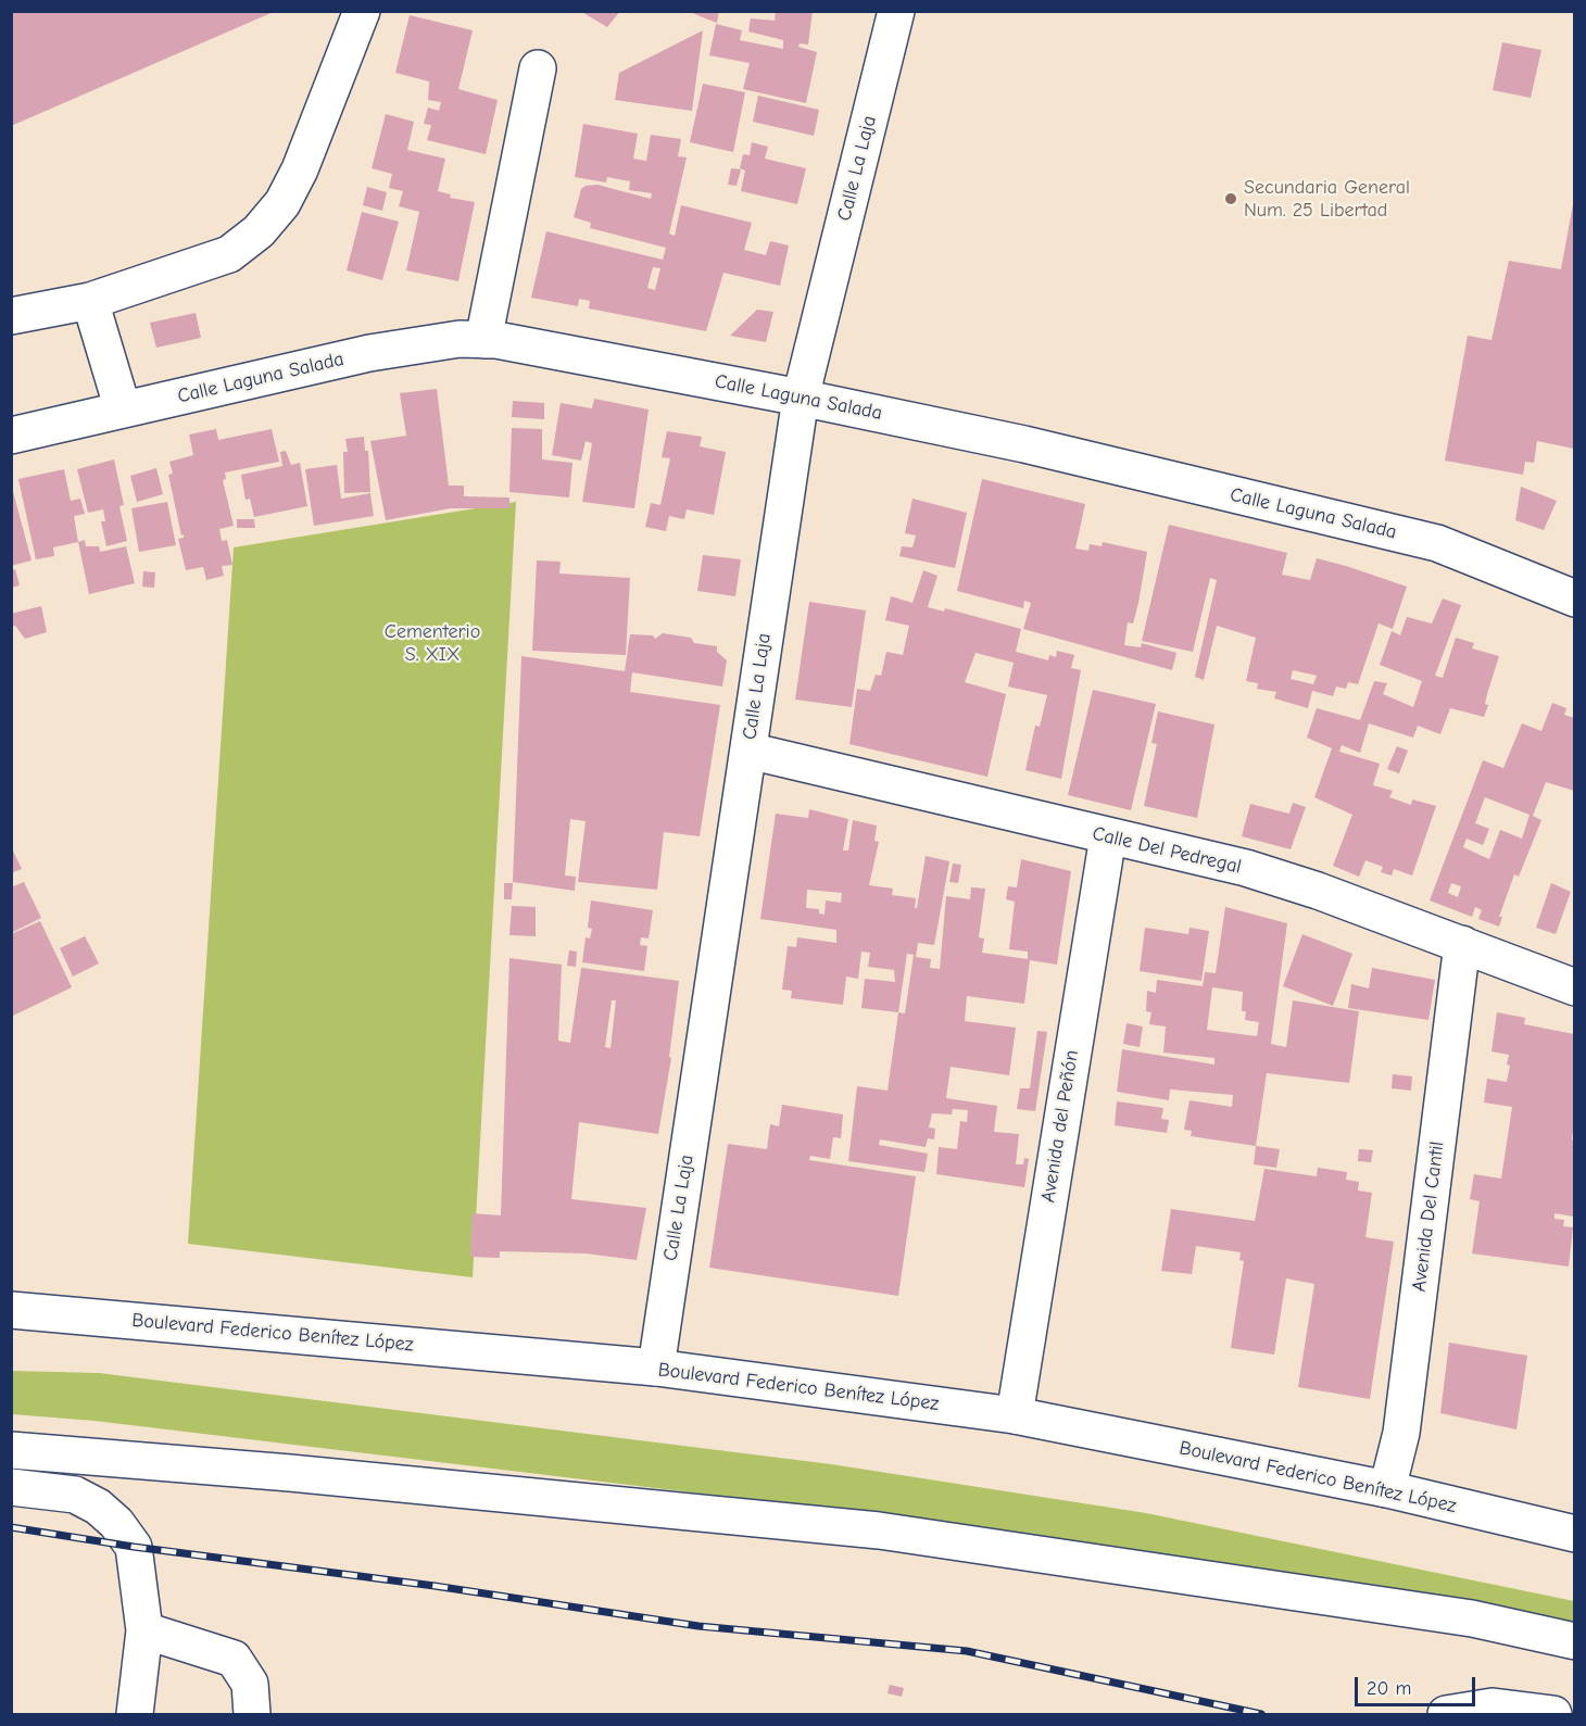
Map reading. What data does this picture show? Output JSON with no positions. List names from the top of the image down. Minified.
{"streets":{"street":["Calle La Laja","Calle Laguna Salada","Calle Del Pedregal","Avenida del Peñón","Avenida Del Cantil","Boulevard Federico Benítez López"]},"crossings":[["Calle La Laja","Calle Laguna Salada"],["Calle La Laja","Calle Del Pedregal"],["Calle La Laja","Boulevard Federico Benítez López"],["Calle Del Pedregal","Avenida del Peñón"],["Calle Del Pedregal","Avenida Del Cantil"],["Avenida del Peñón","Boulevard Federico Benítez López"],["Avenida Del Cantil","Boulevard Federico Benítez López"]],"parks":["Cementerio S. XIX"],"places":["Secundaria General Num. 25 Libertad"],"scale_bar":"20 m"}
